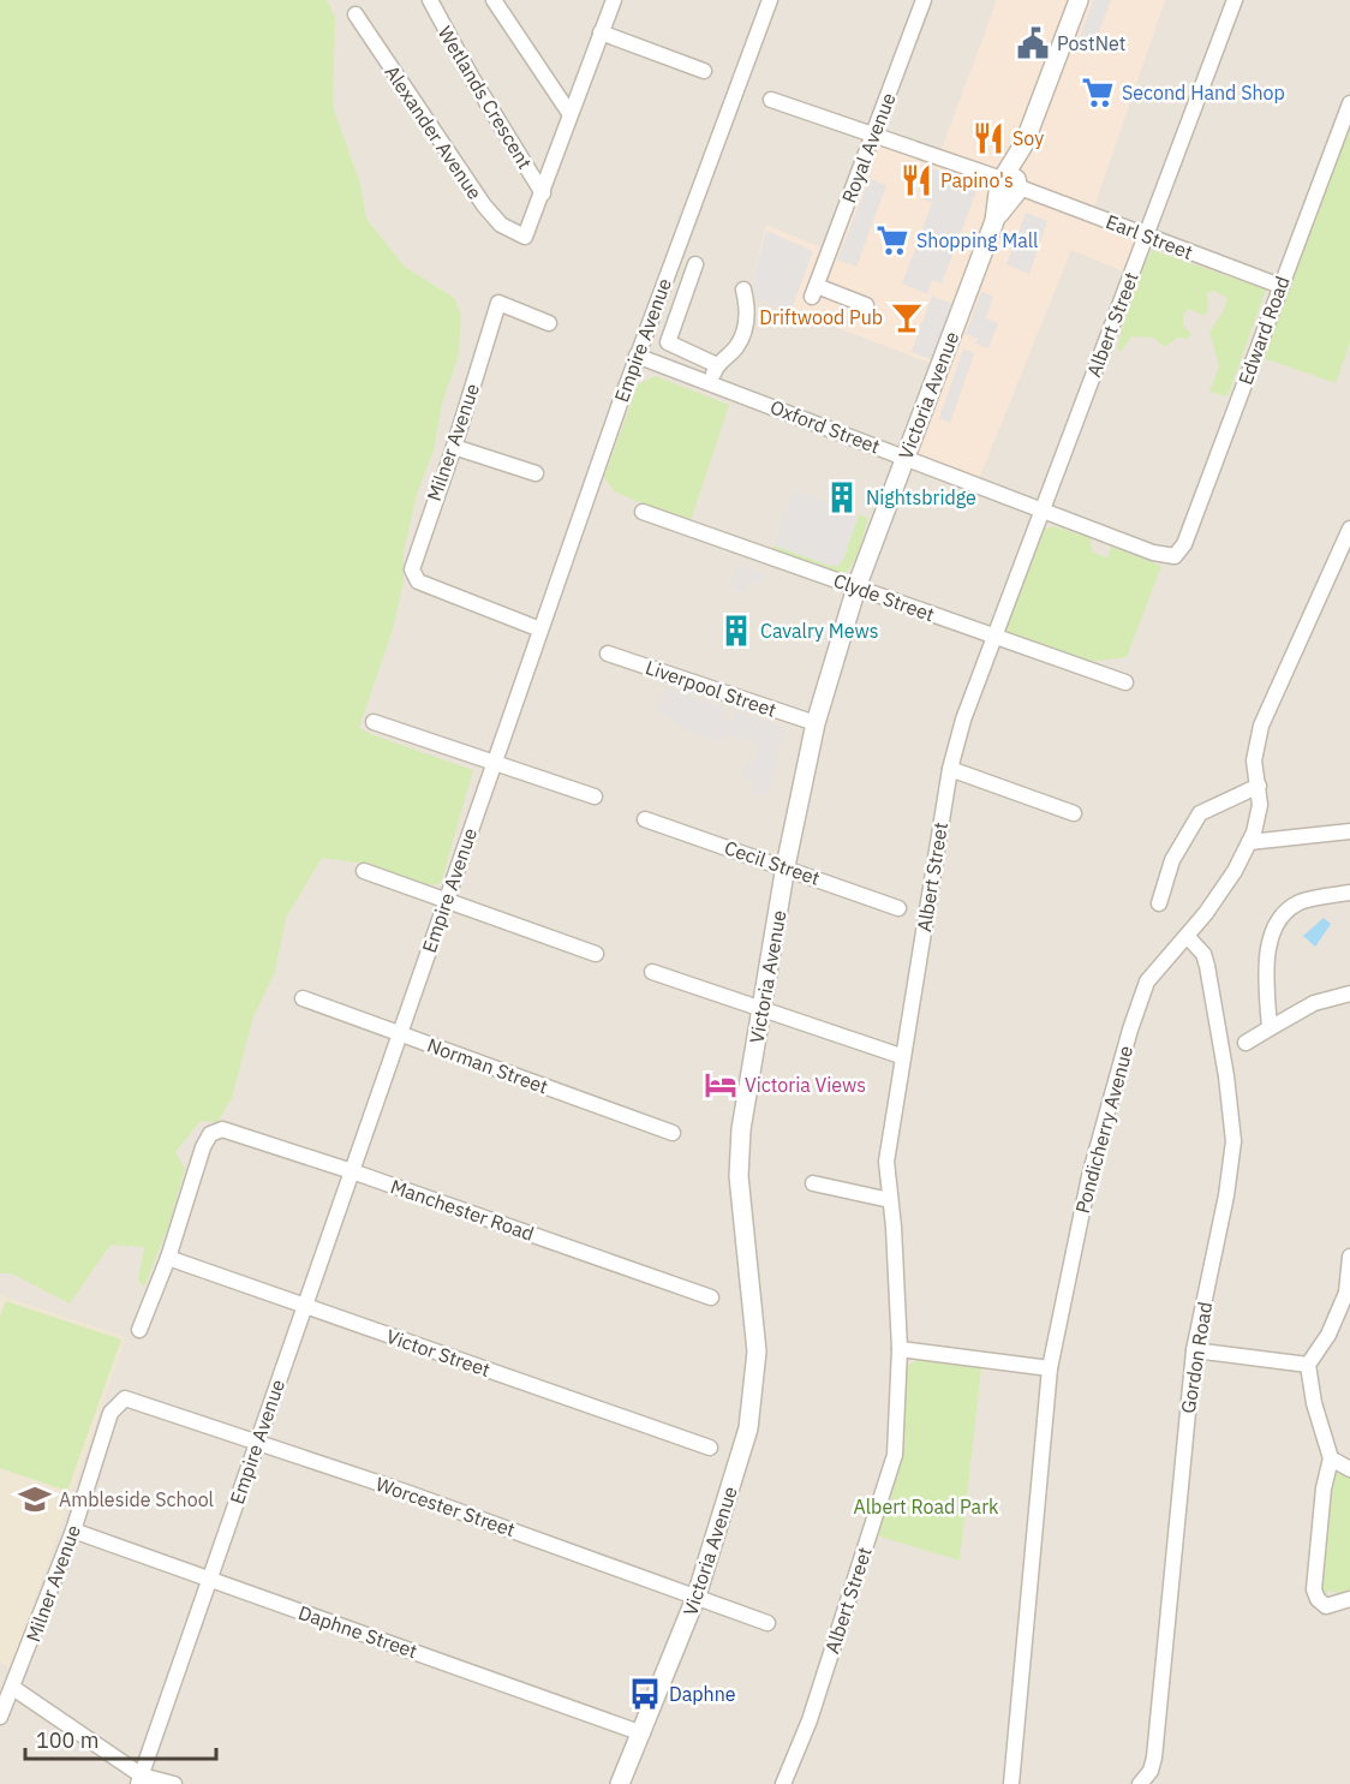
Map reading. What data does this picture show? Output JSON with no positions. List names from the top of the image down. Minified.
{"streets":{"street":["Wetlands Crescent","Alexander Avenue","Royal Avenue","Earl Street","Albert Street","Edward Road","Empire Avenue","Victoria Avenue","Oxford Street","Milner Avenue","Clyde Street","Liverpool Street","Cecil Street","Norman Street","Pondicherry Avenue","Manchester Road","Victor Street","Gordon Road","Worcester Street","Daphne Street"]},"crossings":[["Wetlands Crescent","Alexander Avenue"],["Royal Avenue","Earl Street"],["Earl Street","Albert Street"],["Earl Street","Edward Road"],["Earl Street","Victoria Avenue"],["Albert Street","Oxford Street"],["Albert Street","Clyde Street"],["Edward Road","Oxford Street"],["Empire Avenue","Oxford Street"],["Empire Avenue","Milner Avenue"],["Empire Avenue","Norman Street"],["Empire Avenue","Manchester Road"],["Empire Avenue","Victor Street"],["Empire Avenue","Worcester Street"],["Empire Avenue","Daphne Street"],["Victoria Avenue","Oxford Street"],["Victoria Avenue","Clyde Street"],["Victoria Avenue","Liverpool Street"],["Victoria Avenue","Cecil Street"],["Victoria Avenue","Worcester Street"],["Victoria Avenue","Daphne Street"],["Milner Avenue","Worcester Street"],["Milner Avenue","Daphne Street"],["Pondicherry Avenue","Gordon Road"],["Manchester Road","Victor Street"]],"parks":["Albert Road Park"],"places":{"public building":["PostNet"],"supermarket":["Second Hand Shop","Shopping Mall"],"restaurant":["Soy","Papino's"],"bar":["Driftwood Pub"],"building":["Nightsbridge","Cavalry Mews"],"hotel":["Victoria Views"],"school or university":["Ambleside School"],"bus stop":["Daphne"]},"scale_bar":"100 m"}
